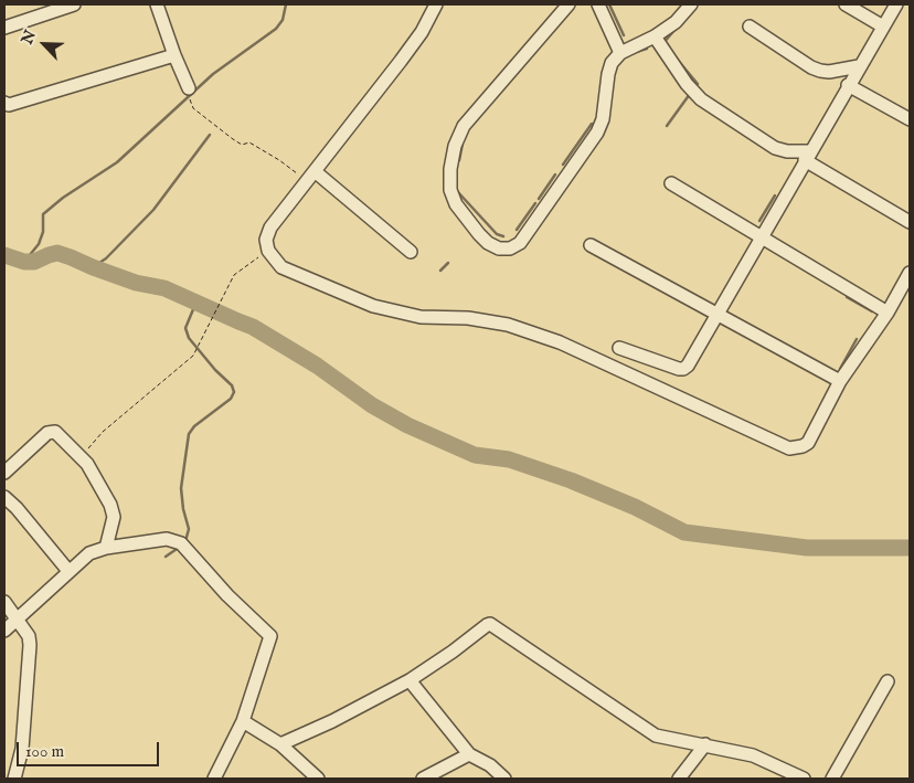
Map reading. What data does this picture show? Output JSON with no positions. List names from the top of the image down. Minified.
{"scale_bar":"100 m","north":"top left"}
